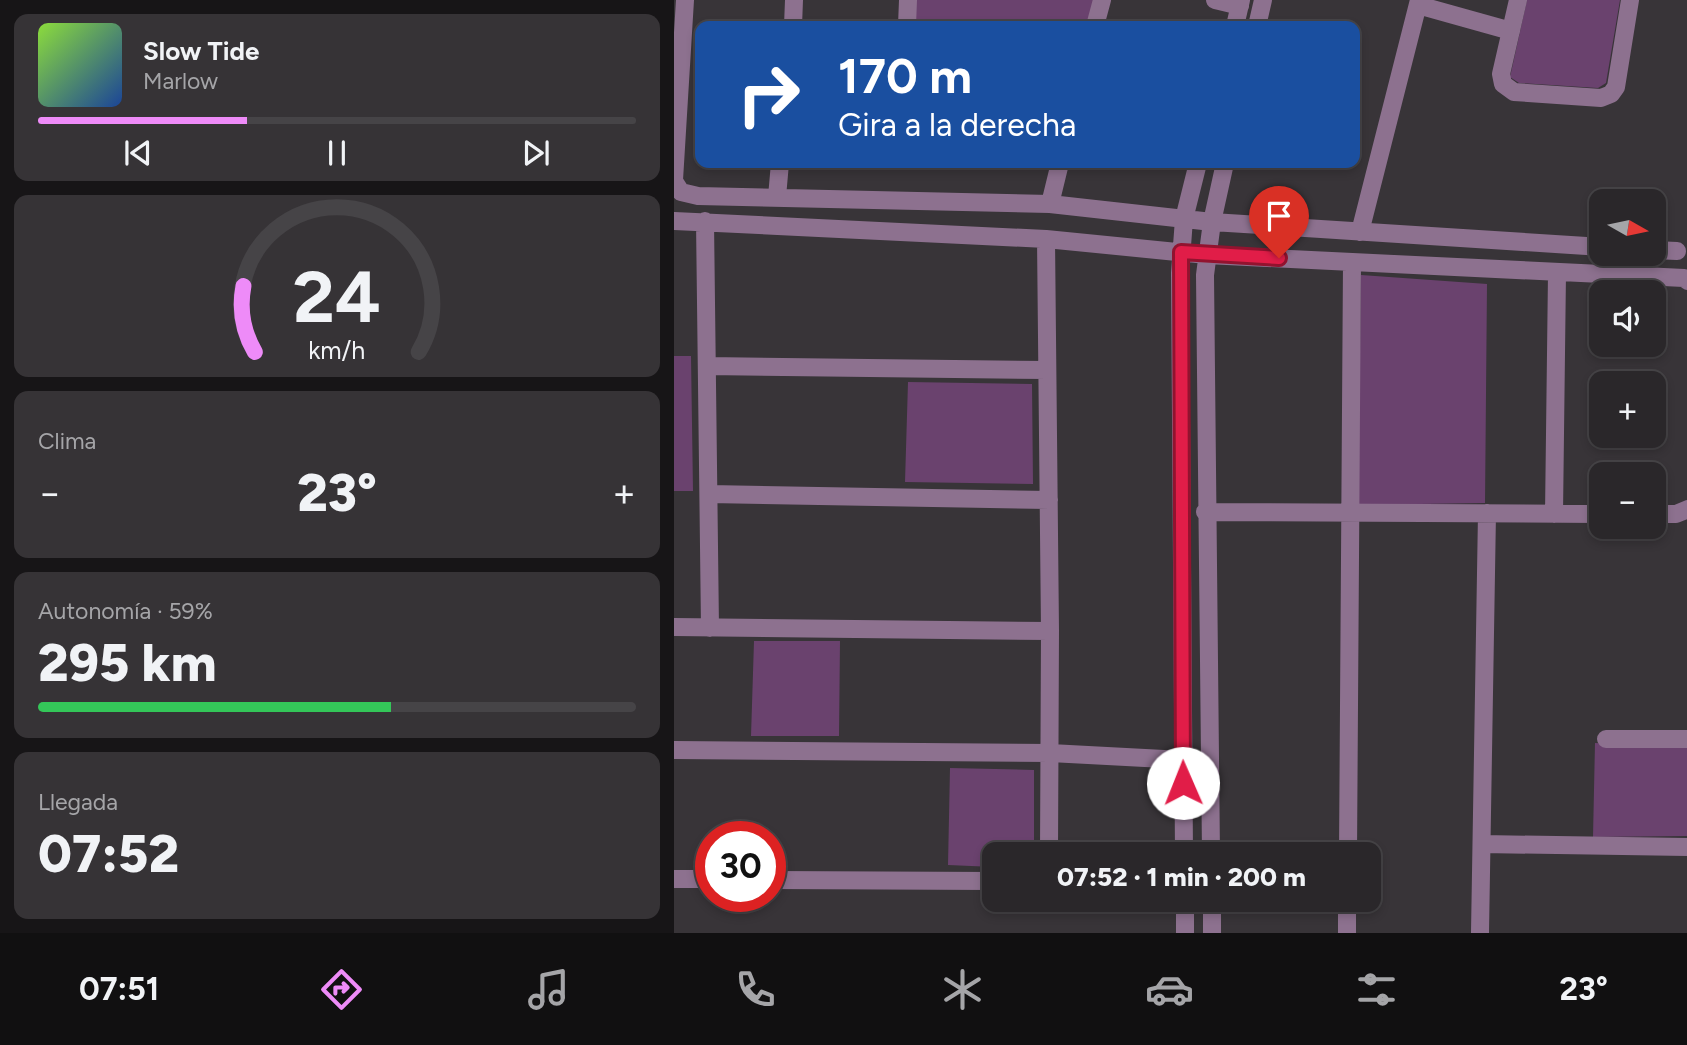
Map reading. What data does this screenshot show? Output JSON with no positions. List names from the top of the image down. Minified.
{"north":"right","page":{"turn":["170 m","Gira a la derecha"],"song":["Slow Tide","Marlow"],"map_buttons":["+","−"],"tile":["Clima",["Autonomía · 59%","295 km"],["Llegada","07:52"]],"heat":["−","23°","+"],"limit":"30","trip":"07:52 · 1 min · 200 m","tabs":["07:51","23°"],"gauge":["24","km/h"]}}
